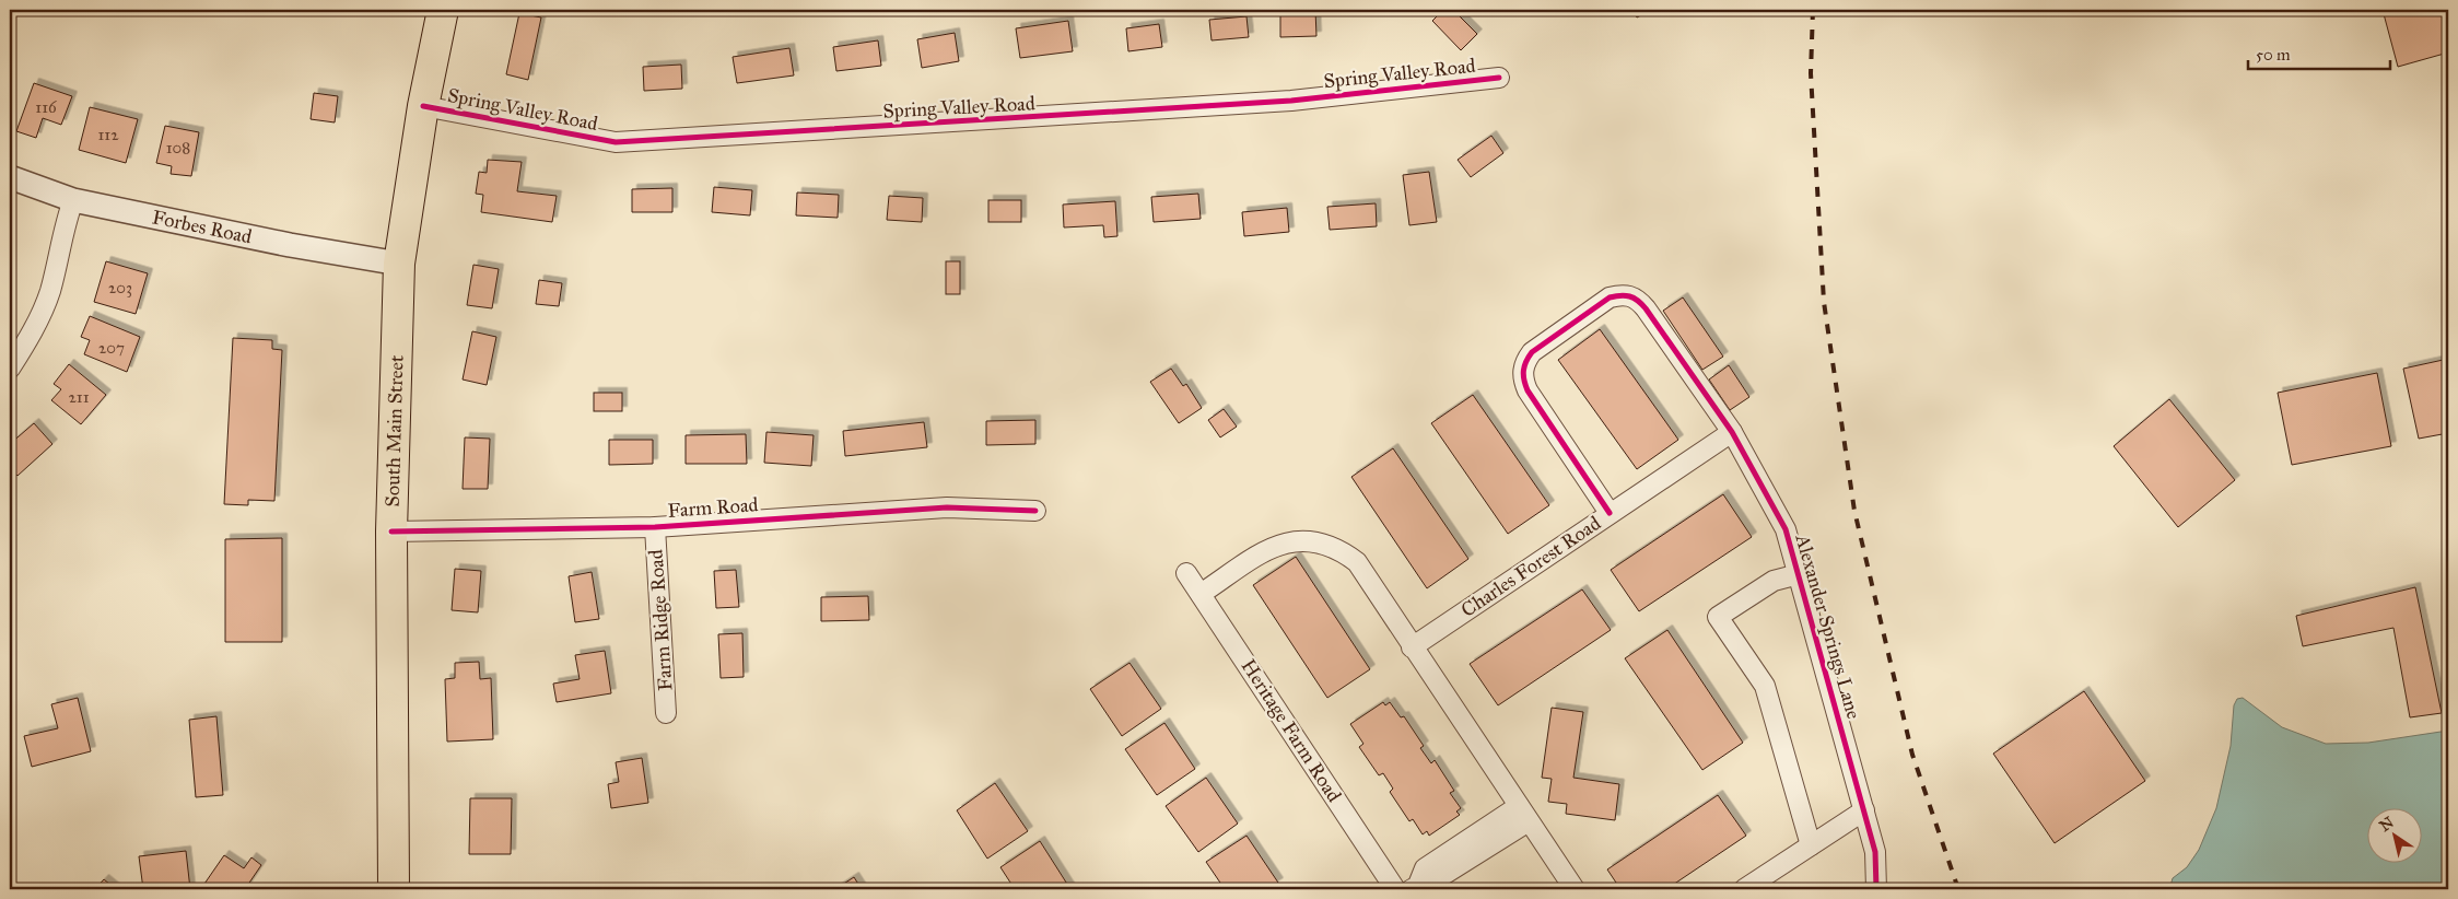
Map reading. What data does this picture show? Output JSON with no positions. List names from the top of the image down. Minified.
{"streets":{"main road":["South Main Street"],"street":["Spring Valley Road","Forbes Road","Farm Road","Charles Forest Road","Farm Ridge Road","Alexander Springs Lane","Heritage Farm Road"]},"crossings":[["Spring Valley Road","South Main Street"],["Forbes Road","South Main Street"],["South Main Street","Farm Road"],["Farm Road","Farm Ridge Road"],["Charles Forest Road","Alexander Springs Lane"]],"house_numbers":["116","112","108","203","207","211"],"scale_bar":"50 m","north":"top left"}
